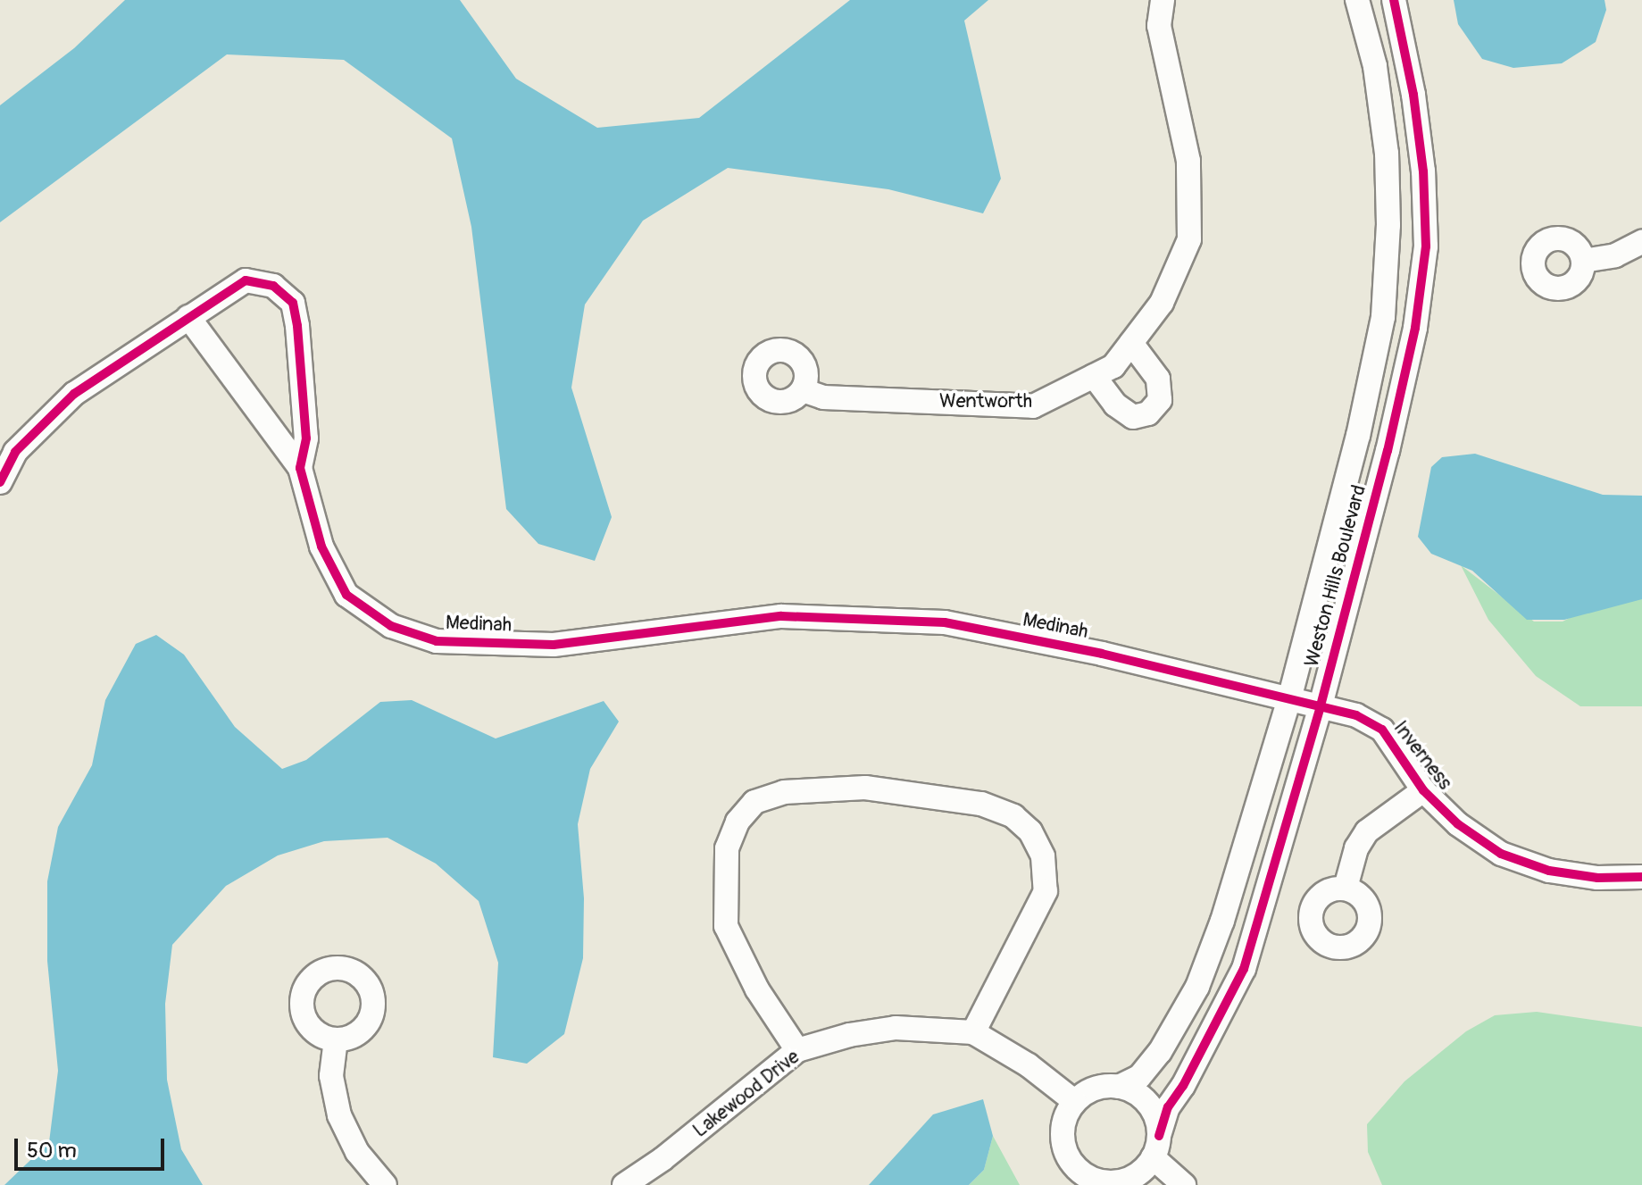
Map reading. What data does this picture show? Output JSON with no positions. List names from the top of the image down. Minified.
{"streets":{"street":["Wentworth","Weston Hills Boulevard","Medinah","Inverness","Lakewood Drive"]},"crossings":[["Weston Hills Boulevard","Medinah"],["Weston Hills Boulevard","Inverness"],["Weston Hills Boulevard","Lakewood Drive"],["Medinah","Inverness"]],"scale_bar":"50 m"}
